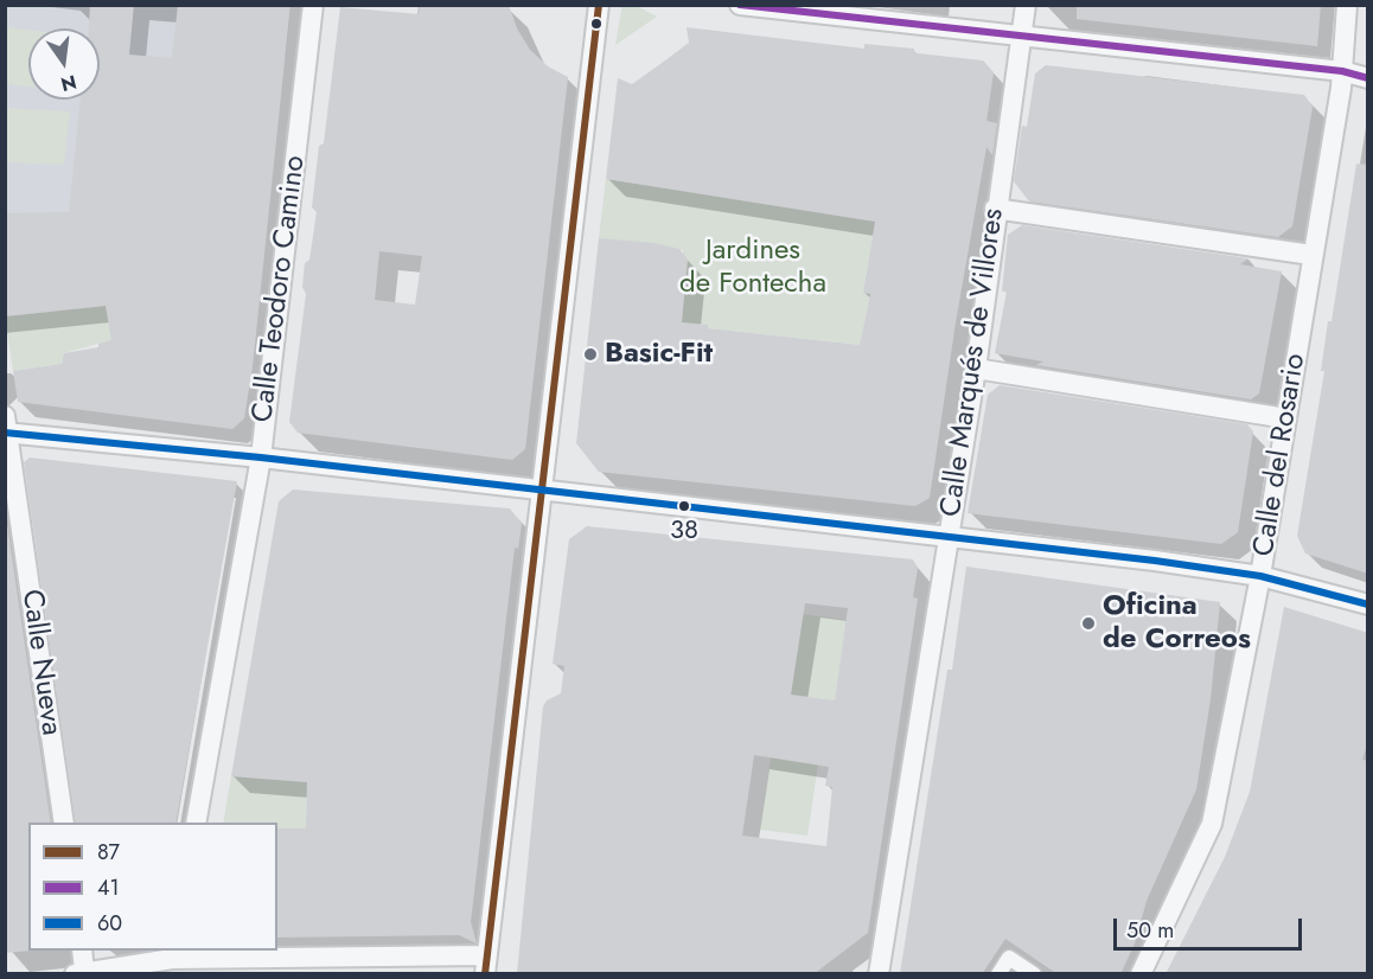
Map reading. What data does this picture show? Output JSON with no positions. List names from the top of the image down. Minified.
{"streets":{"street":["Calle Teodoro Camino","Calle Marqués de Villores","Calle del Rosario","Calle Nueva"]},"parks":["Jardines de Fontecha"],"places":["Basic-Fit","38","Oficina de Correos"],"lines":["transit line 87","transit line 41","transit line 60"],"legend":["87","41","60"],"scale_bar":"50 m","north":"bottom"}
